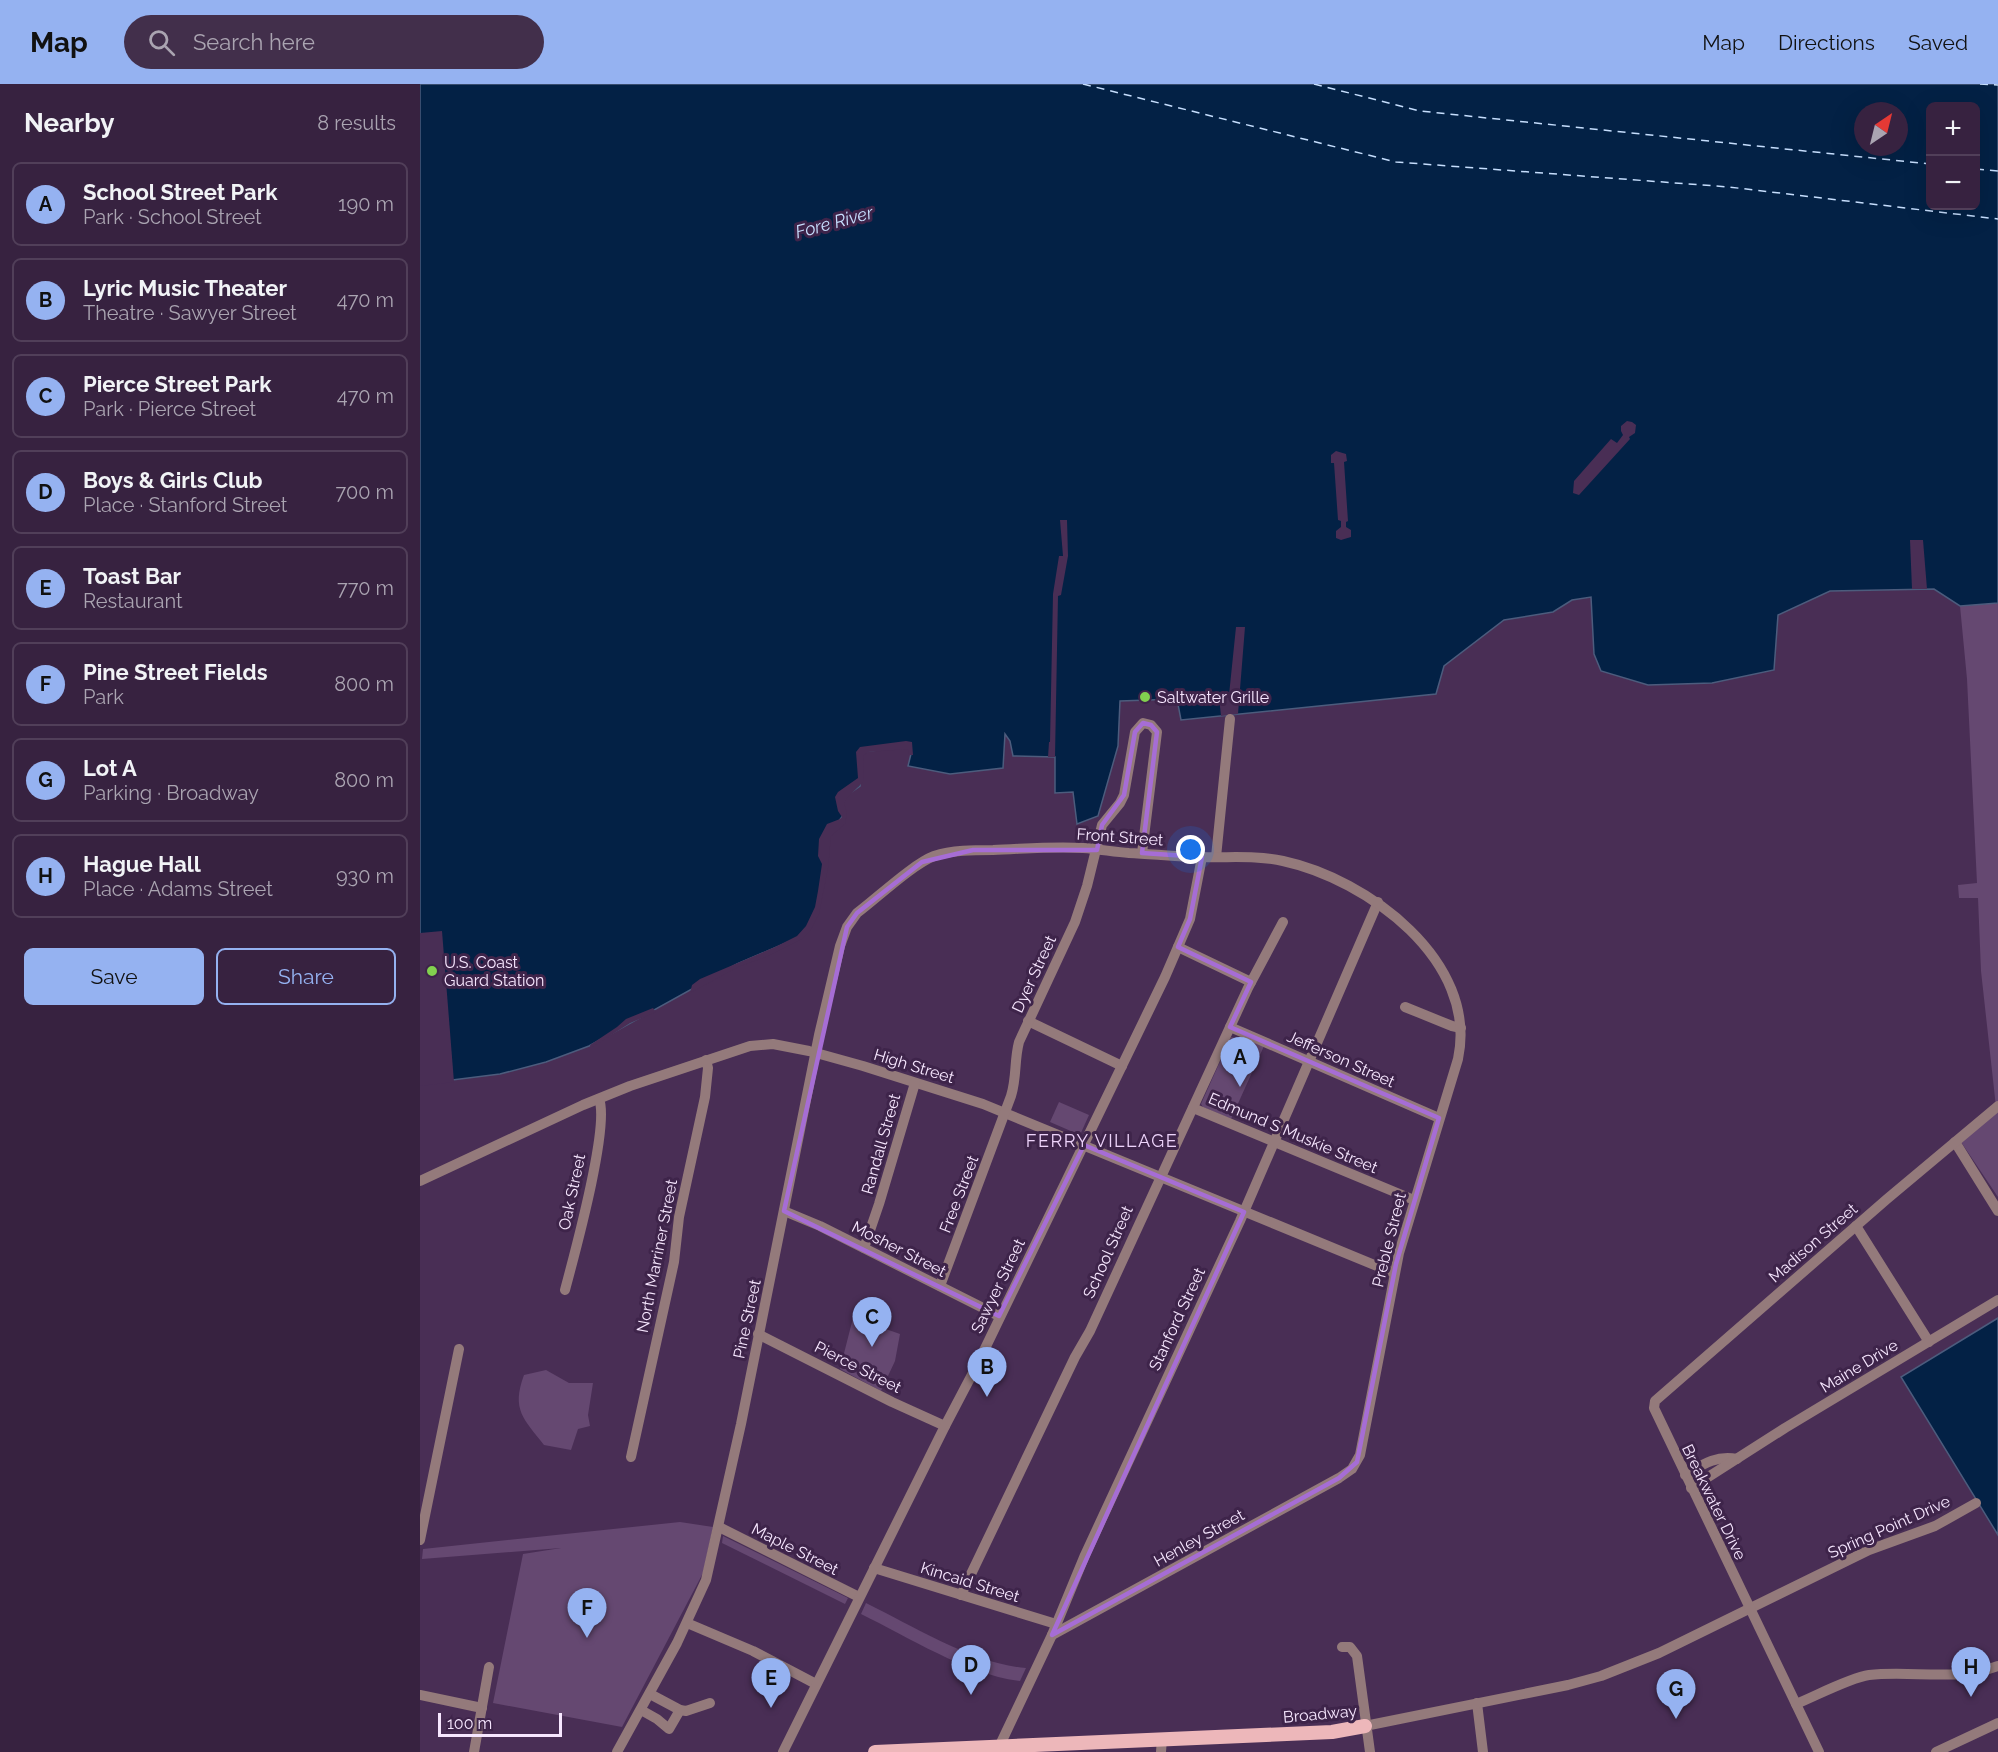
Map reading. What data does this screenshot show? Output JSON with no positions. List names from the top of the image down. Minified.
{"streets":{"main road":["Broadway"],"street":["Front Street","Dyer Street","Jefferson Street","High Street","Edmund S Muskie Street","Randall Street","Oak Street","Free Street","Preble Street","Madison Street","Mosher Street","School Street","North Marriner Street","Sawyer Street","Pine Street","Stanford Street","Maine Drive","Pierce Street","Breakwater Drive","Spring Point Drive","Henley Street","Maple Street","Kincaid Street"]},"crossings":[["Front Street","Dyer Street"],["Front Street","Preble Street"],["Front Street","Sawyer Street"],["Front Street","Pine Street"],["Front Street","Stanford Street"],["Dyer Street","High Street"],["Dyer Street","Free Street"],["Jefferson Street","Preble Street"],["Jefferson Street","School Street"],["Jefferson Street","Stanford Street"],["High Street","Randall Street"],["High Street","Oak Street"],["High Street","Free Street"],["High Street","Preble Street"],["High Street","School Street"],["High Street","North Marriner Street"],["High Street","Sawyer Street"],["High Street","Pine Street"],["High Street","Stanford Street"],["Edmund S Muskie Street","Preble Street"],["Edmund S Muskie Street","School Street"],["Edmund S Muskie Street","Stanford Street"],["Randall Street","Mosher Street"],["Free Street","Mosher Street"],["Preble Street","Henley Street"],["Madison Street","Breakwater Drive"],["Mosher Street","Sawyer Street"],["Mosher Street","Pine Street"],["School Street","Kincaid Street"],["Sawyer Street","Pierce Street"],["Sawyer Street","Maple Street"],["Sawyer Street","Kincaid Street"],["Pine Street","Pierce Street"],["Pine Street","Maple Street"],["Stanford Street","Henley Street"],["Stanford Street","Kincaid Street"],["Stanford Street","Broadway"],["Maine Drive","Breakwater Drive"],["Breakwater Drive","Spring Point Drive"],["Breakwater Drive","Broadway"],["Spring Point Drive","Broadway"],["Henley Street","Kincaid Street"]],"districts":["FERRY VILLAGE"],"water":["Fore River"],"places":["Saltwater Grille","U.S. Coast Guard Station"],"scale_bar":"100 m","north":"top right","page":{"header":"Map","search":"Search here","nav":["Map","Directions","Saved"],"heading":["Nearby","8 results"],"map_buttons":["+","−"],"list":[{"mark":"A","name":"School Street Park","note":"Park · School Street","value":"190 m"},{"mark":"B","name":"Lyric Music Theater","note":"Theatre · Sawyer Street","value":"470 m"},{"mark":"C","name":"Pierce Street Park","note":"Park · Pierce Street","value":"470 m"},{"mark":"D","name":"Boys & Girls Club","note":"Place · Stanford Street","value":"700 m"},{"mark":"E","name":"Toast Bar","note":"Restaurant","value":"770 m"},{"mark":"F","name":"Pine Street Fields","note":"Park","value":"800 m"},{"mark":"G","name":"Lot A","note":"Parking · Broadway","value":"800 m"},{"mark":"H","name":"Hague Hall","note":"Place · Adams Street","value":"930 m"}],"buttons":["Save","Share"],"pins":["A","C","B","F","D","H","E","G"],"scale":"100 m"}}
